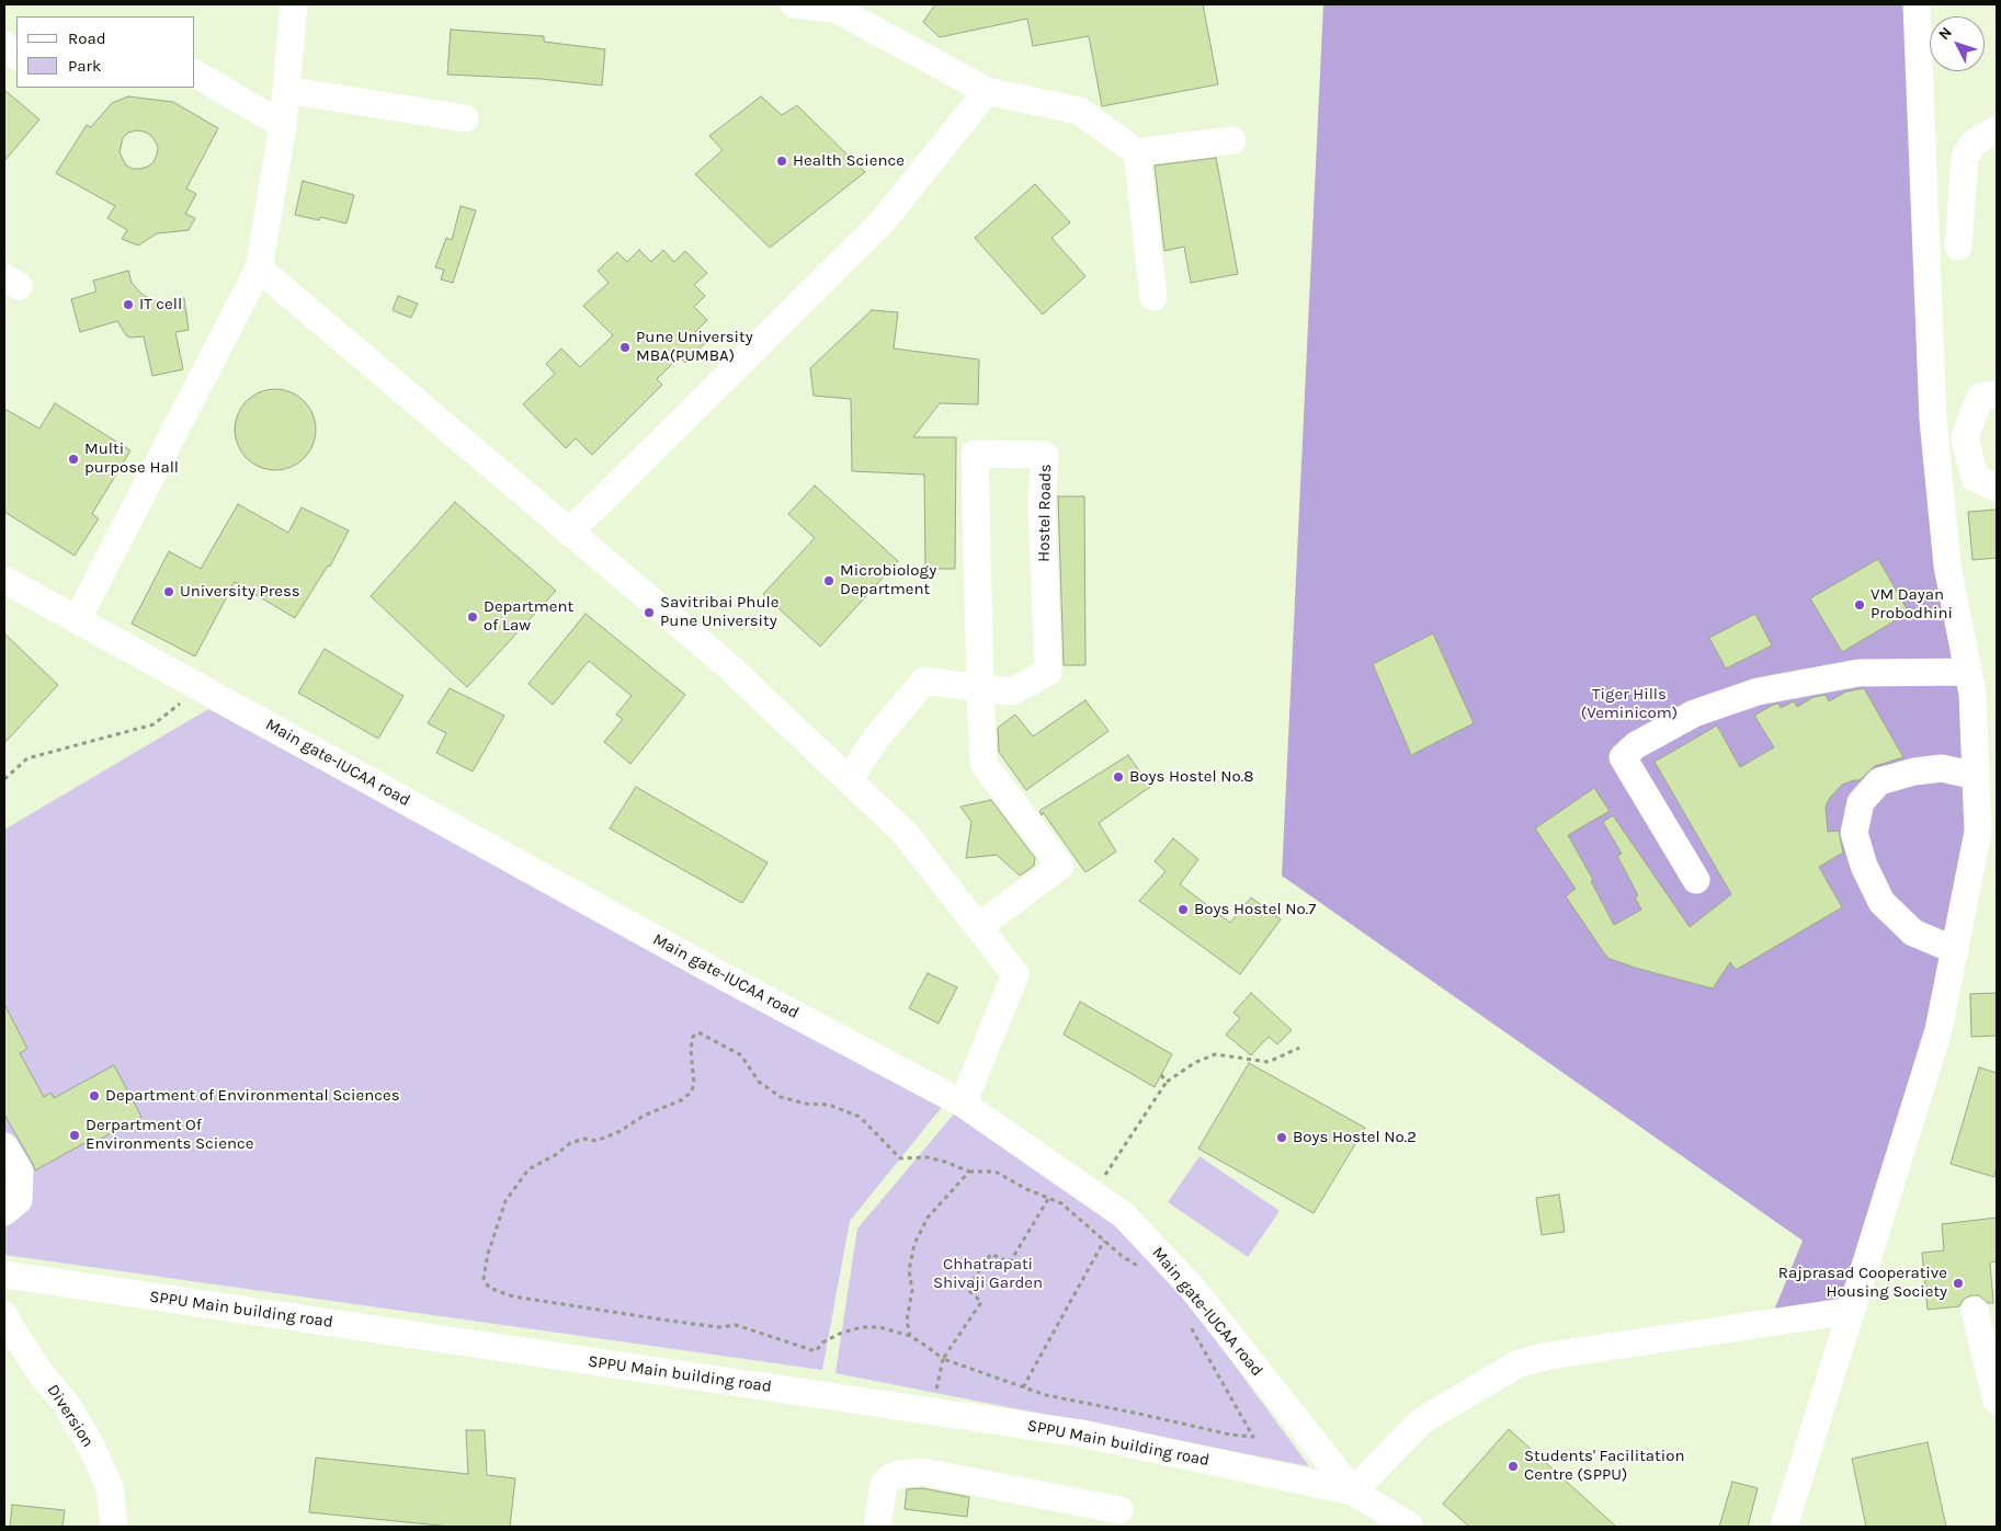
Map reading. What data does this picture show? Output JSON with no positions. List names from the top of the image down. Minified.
{"streets":{"street":["Hostel Roads","Main gate-IUCAA road","SPPU Main building road","Diversion"]},"crossings":[["Main gate-IUCAA road","SPPU Main building road"]],"parks":["Tiger Hills (Veminicom)","Chhatrapati Shivaji Garden"],"places":["Health Science","IT cell","Pune University MBA(PUMBA)","Multi purpose Hall","Microbiology Department","University Press","VM Dayan Probodhini","Savitribai Phule Pune University","Department of Law","Boys Hostel No.8","Boys Hostel No.7","Department of Environmental Sciences","Derpartment Of Environments Science","Boys Hostel No.2","Rajprasad Cooperative Housing Society","Students' Facilitation Centre (SPPU)"],"legend":["Road","Park"],"north":"top left"}
